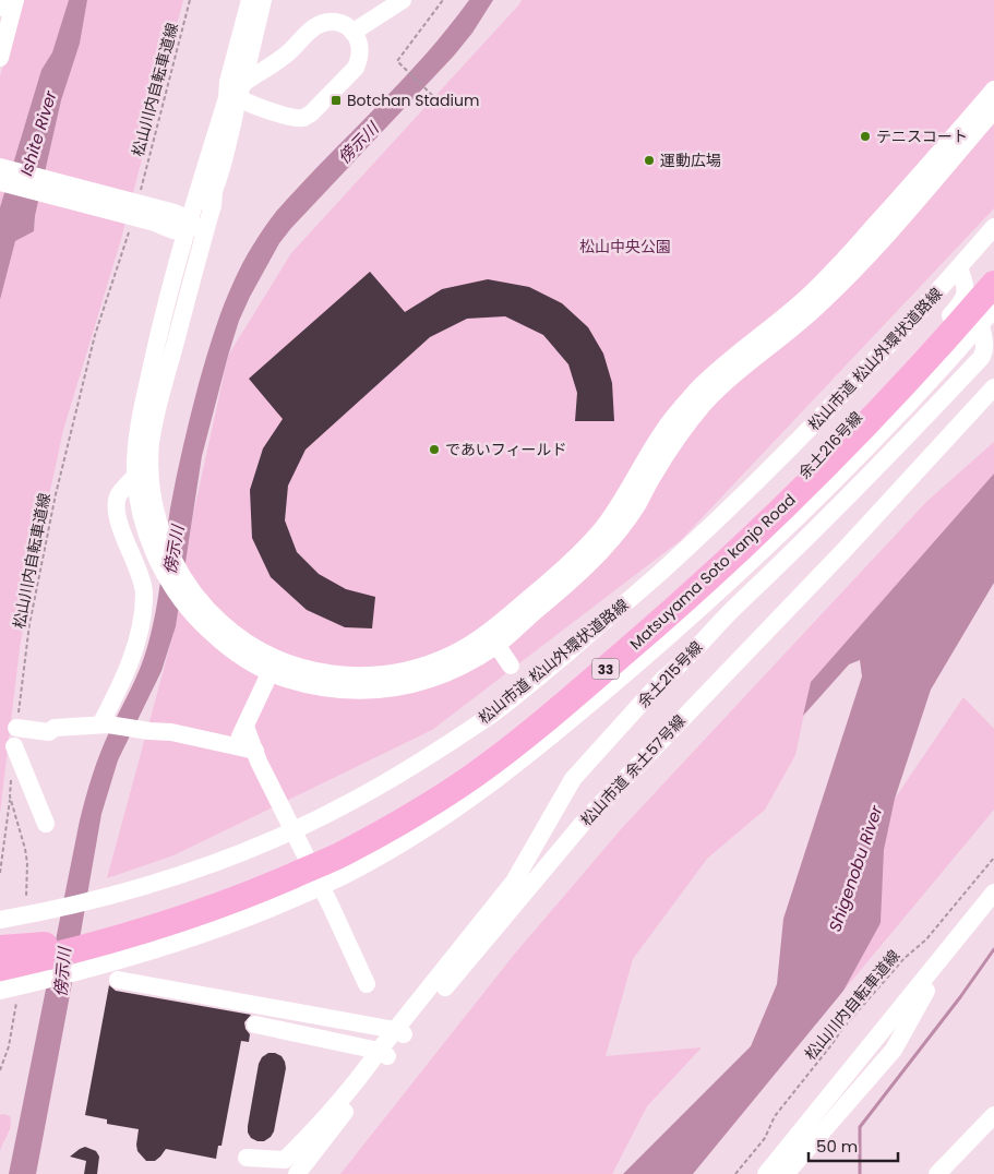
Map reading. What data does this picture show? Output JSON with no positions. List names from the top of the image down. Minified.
{"streets":{"highway":["Matsuyama Soto kanjo Road","33"],"street":["松山市道 松山外環状道路線","余土216号線","余土215号線","松山市道 余土57号線"],"path":["松山川内自転車道線"]},"crossings":[["松山市道 松山外環状道路線","余土216号線"],["余土216号線","余土215号線"],["Matsuyama Soto kanjo Road","33"],["余土215号線","松山市道 余土57号線"]],"water":["Ishite River","傍示川","Shigenobu River"],"parks":["松山中央公園"],"places":{"transit":["Botchan Stadium"],"other":["テニスコート","運動広場","であいフィールド"]},"scale_bar":"50 m"}
